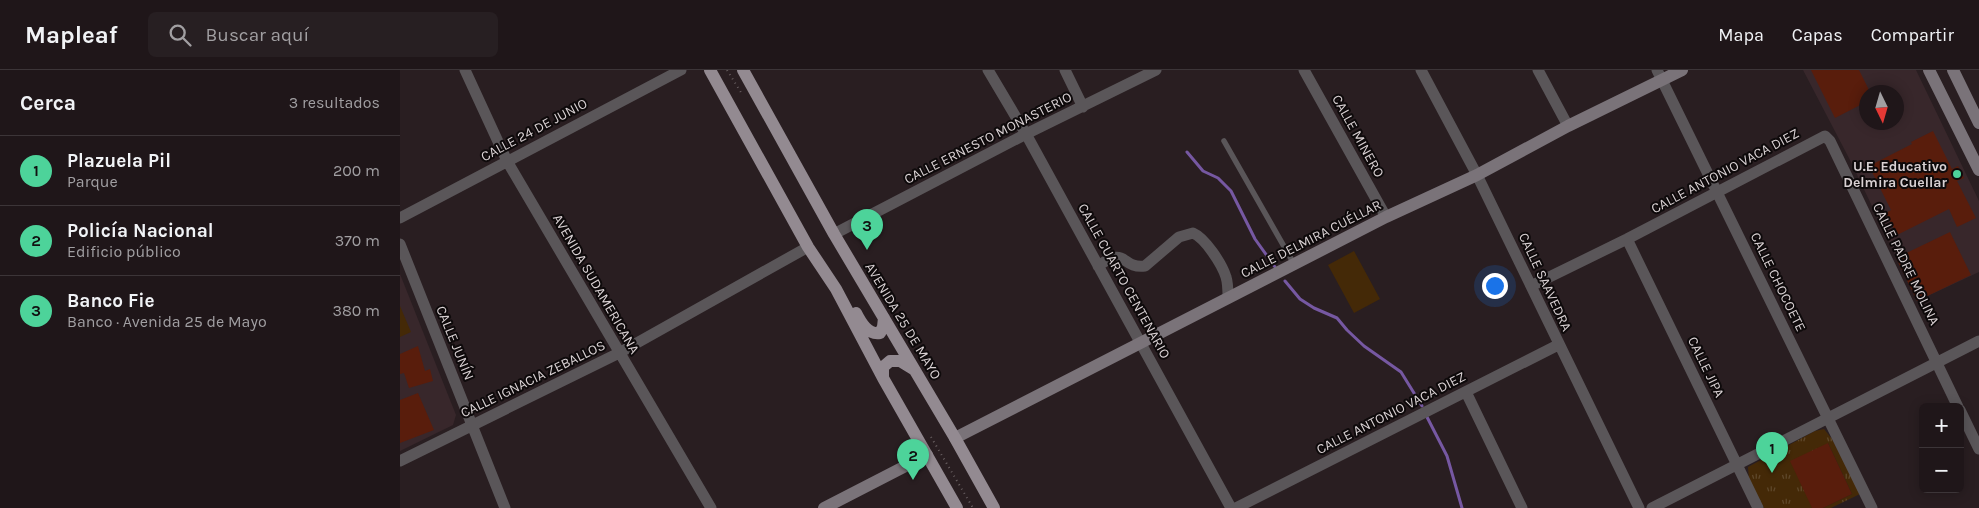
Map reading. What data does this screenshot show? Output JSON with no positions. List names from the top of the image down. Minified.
{"streets":{"main road":["CALLE DELMIRA CUÉLLAR","AVENIDA 25 DE MAYO"],"street":["CALLE 24 DE JUNIO","CALLE MINERO","CALLE ERNESTO MONASTERIO","CALLE ANTONIO VACA DIEZ","CALLE PADRE MOLINA","CALLE CUARTO CENTENARIO","CALLE SAAVEDRA","CALLE CHOCOETE","AVENIDA SUDAMERICANA","CALLE JUNÍN","CALLE JIPA","CALLE IGNACIA ZEBALLOS"]},"crossings":[["CALLE 24 DE JUNIO","AVENIDA SUDAMERICANA"],["CALLE MINERO","CALLE DELMIRA CUÉLLAR"],["CALLE ERNESTO MONASTERIO","CALLE CUARTO CENTENARIO"],["CALLE ERNESTO MONASTERIO","AVENIDA 25 DE MAYO"],["CALLE ANTONIO VACA DIEZ","CALLE PADRE MOLINA"],["CALLE ANTONIO VACA DIEZ","CALLE SAAVEDRA"],["CALLE ANTONIO VACA DIEZ","CALLE CHOCOETE"],["CALLE ANTONIO VACA DIEZ","CALLE JIPA"],["CALLE DELMIRA CUÉLLAR","CALLE CUARTO CENTENARIO"],["CALLE DELMIRA CUÉLLAR","CALLE SAAVEDRA"],["CALLE DELMIRA CUÉLLAR","CALLE CHOCOETE"],["CALLE DELMIRA CUÉLLAR","AVENIDA 25 DE MAYO"],["AVENIDA SUDAMERICANA","CALLE IGNACIA ZEBALLOS"],["CALLE JUNÍN","CALLE IGNACIA ZEBALLOS"]],"places":["U.E. Educativo Delmira Cuellar"],"north":"bottom","page":{"header":"Mapleaf","search":"Buscar aquí","nav":["Mapa","Capas","Compartir"],"heading":["Cerca","3 resultados"],"list":[{"mark":"1","name":"Plazuela Pil","note":"Parque","value":"200 m"},{"mark":"2","name":"Policía Nacional","note":"Edificio público","value":"370 m"},{"mark":"3","name":"Banco Fie","note":"Banco · Avenida 25 de Mayo","value":"380 m"}],"pins":["3","1","2"],"map_buttons":["+","−"]}}
